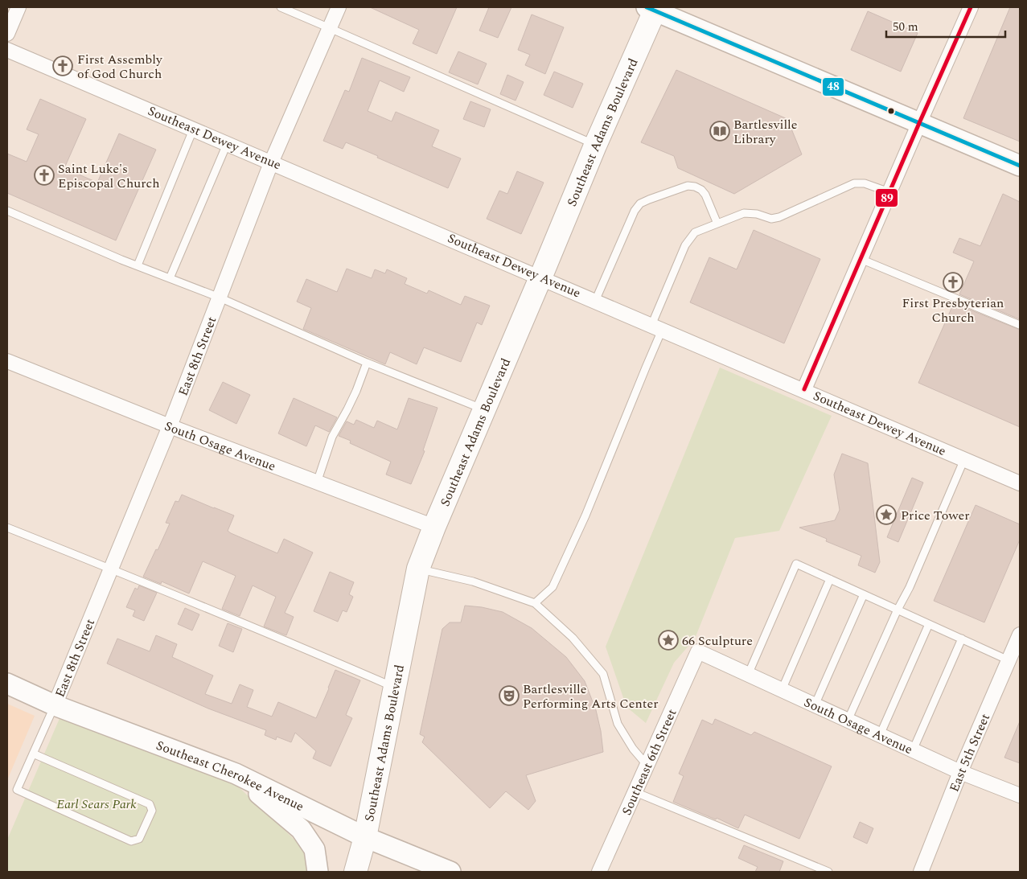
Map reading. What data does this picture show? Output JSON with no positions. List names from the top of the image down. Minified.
{"streets":{"main road":["Southeast Adams Boulevard"],"street":["Southeast Dewey Avenue","East 8th Street","South Osage Avenue","East 5th Street","Southeast 6th Street","Southeast Cherokee Avenue"]},"crossings":[["Southeast Adams Boulevard","Southeast Dewey Avenue"],["Southeast Adams Boulevard","South Osage Avenue"],["Southeast Adams Boulevard","Southeast Cherokee Avenue"],["Southeast Dewey Avenue","East 8th Street"],["East 8th Street","South Osage Avenue"],["East 8th Street","Southeast Cherokee Avenue"],["South Osage Avenue","East 5th Street"],["South Osage Avenue","Southeast 6th Street"]],"parks":["Earl Sears Park"],"places":{"church":["First Assembly of God Church","Saint Luke's Episcopal Church","First Presbyterian Church"],"library":["Bartlesville Library"],"place":["Price Tower","66 Sculpture"],"theatre":["Bartlesville Performing Arts Center"]},"lines":["transit line 48","transit line 89"],"scale_bar":"50 m"}
